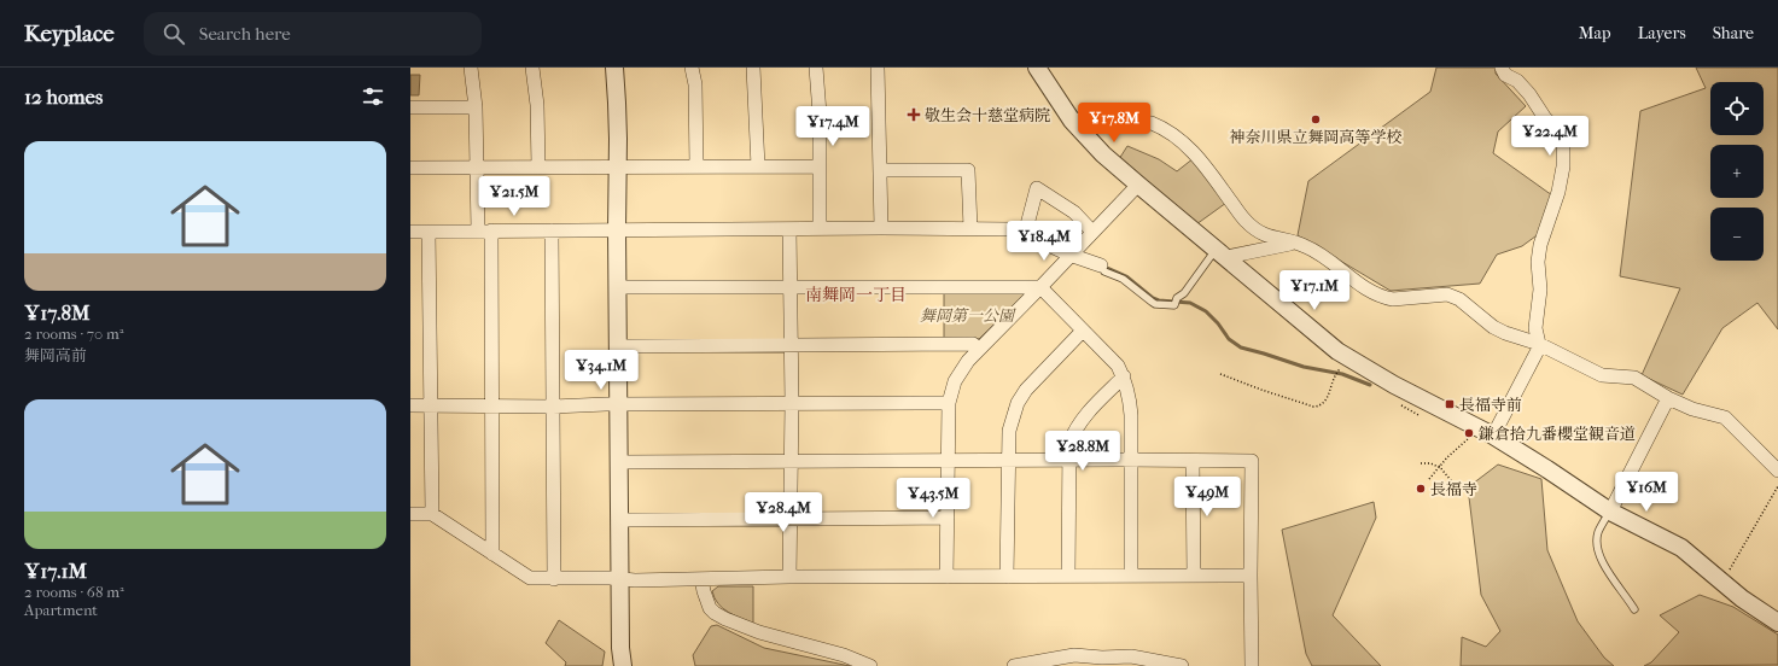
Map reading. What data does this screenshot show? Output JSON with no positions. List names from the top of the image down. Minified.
{"districts":["南舞岡一丁目"],"parks":["舞岡第一公園"],"places":{"health":["敬生会十慈堂病院"],"other":["神奈川県立舞岡高等学校","鎌倉拾九番櫻堂観音道","長福寺"],"transit":["長福寺前"]},"page":{"header":"Keyplace","search":"Search here","nav":["Map","Layers","Share"],"heading":"12 homes","map_buttons":["+","−"],"price":["¥17.8M","¥17.4M","¥22.4M","¥21.5M","¥18.4M","¥17.1M","¥34.1M","¥28.8M","¥16M","¥49M","¥43.5M","¥28.4M"],"list":[{"name":"¥17.8M","note":"2 rooms · 70 m² · 舞岡高前"},{"name":"¥17.1M","note":"2 rooms · 68 m² · Apartment"}]}}
